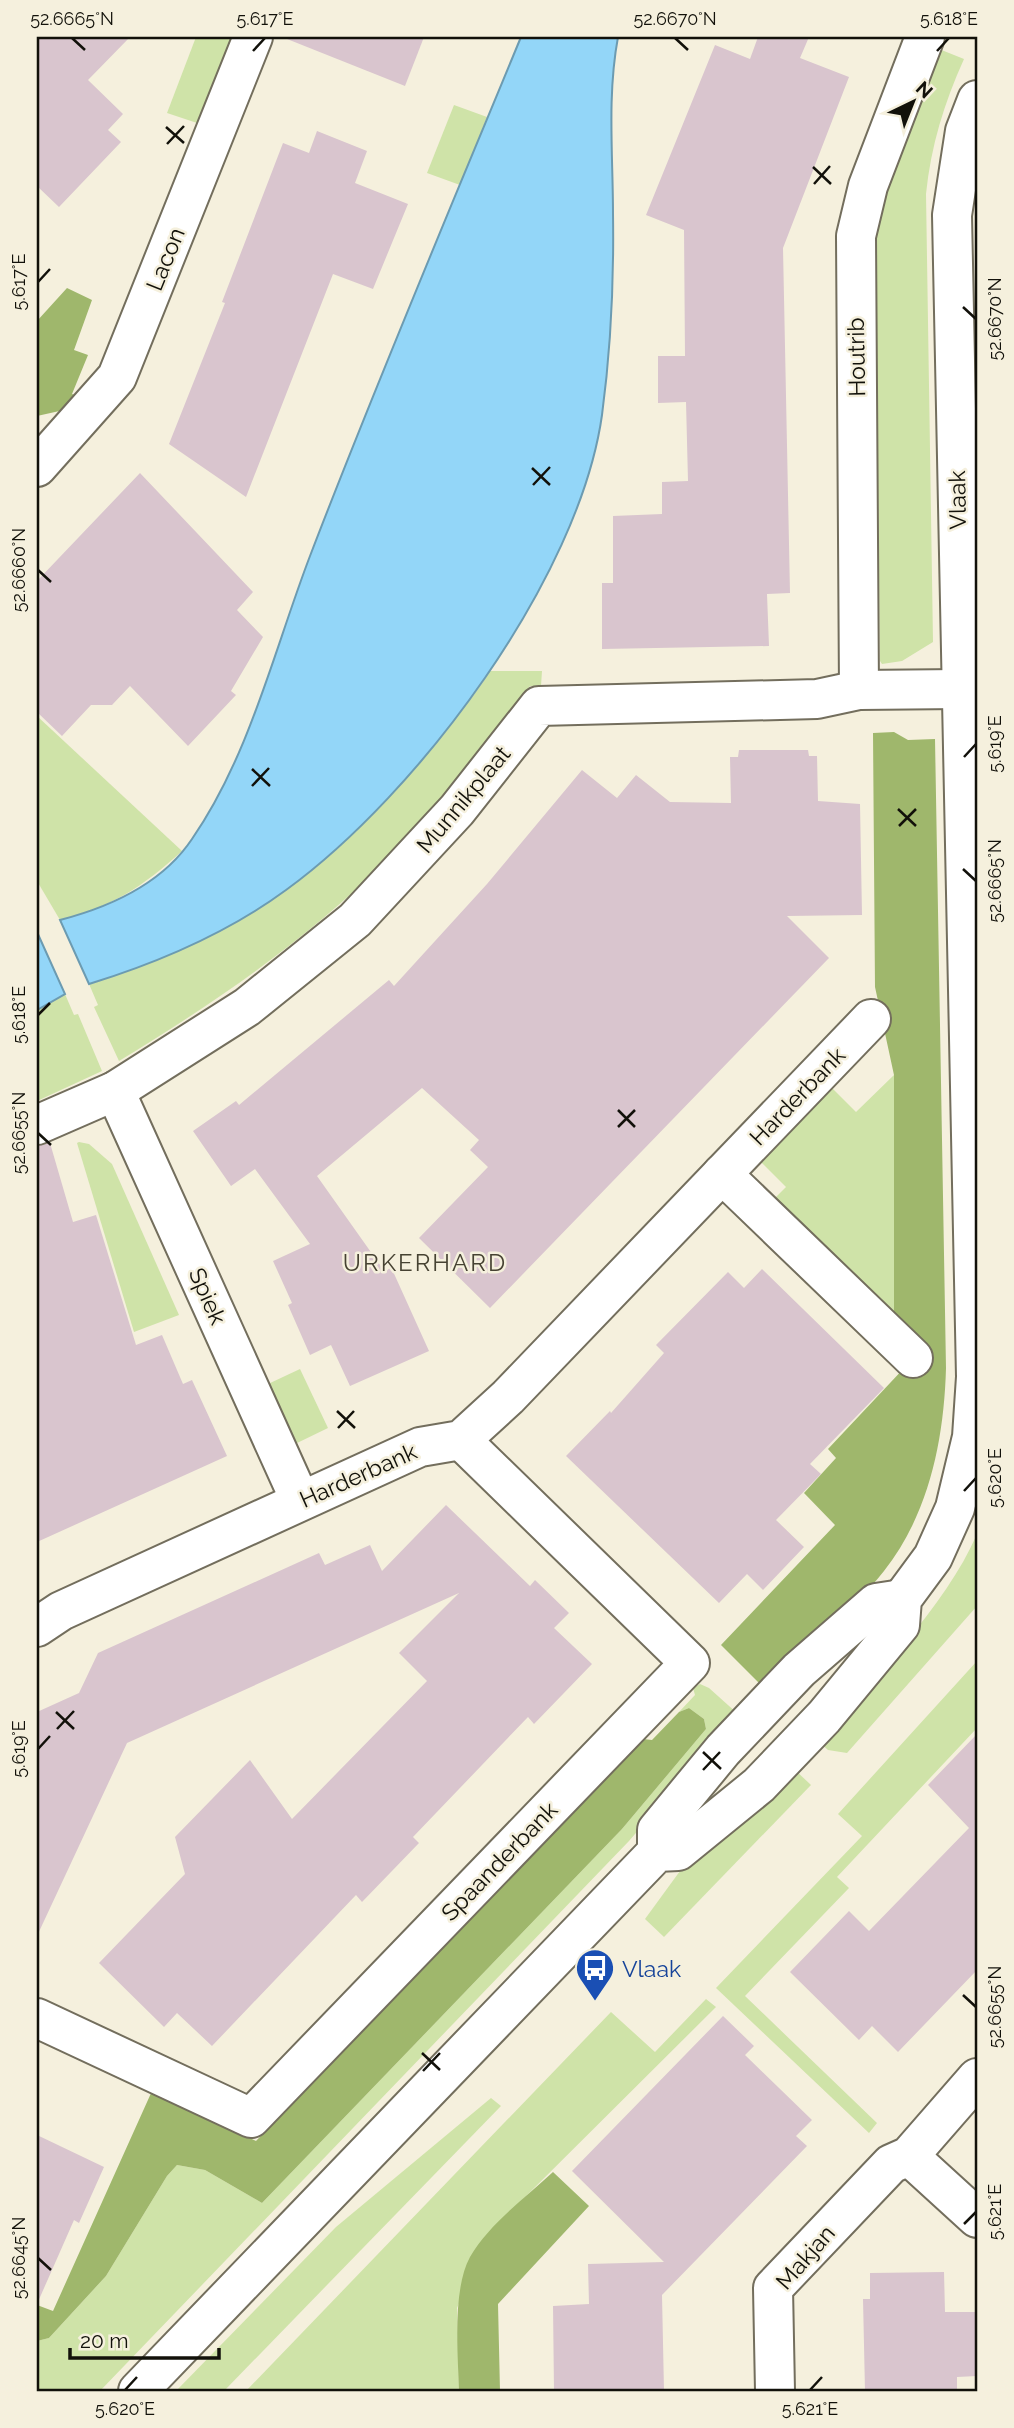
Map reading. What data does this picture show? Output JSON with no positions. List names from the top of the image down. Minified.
{"streets":{"street":["Lacon","Houtrib","Vlaak","Munnikplaat","Harderbank","Spiek","Spaanderbank","Makjan"]},"crossings":[["Houtrib","Munnikplaat"],["Vlaak","Munnikplaat"],["Munnikplaat","Spiek"],["Harderbank","Spiek"],["Harderbank","Spaanderbank"]],"districts":["URKERHARD"],"places":{"bus stop":["Vlaak"]},"scale_bar":"20 m","north":"top right","coordinates":["52.6665°N","5.617°E","52.6670°N","5.618°E","52.6660°N","5.619°E","52.6655°N","5.620°E","5.621°E","52.6645°N"]}
